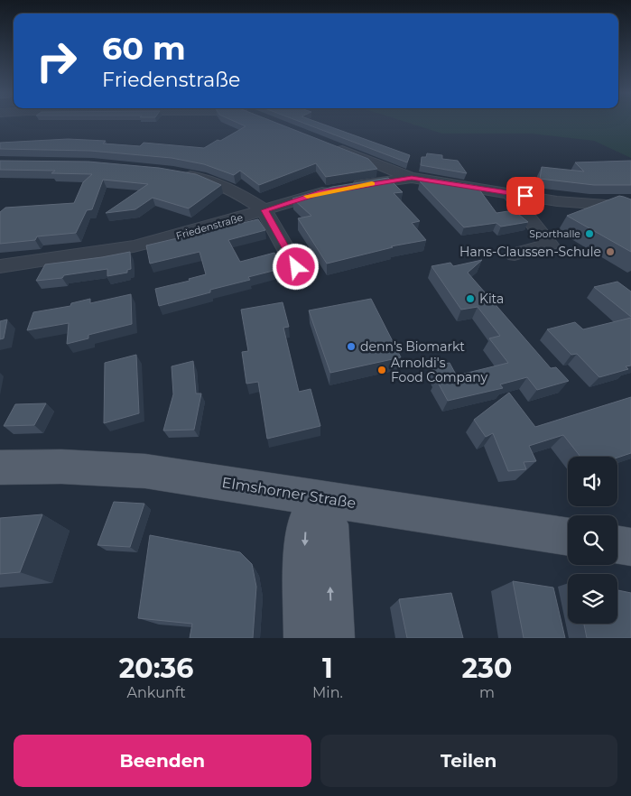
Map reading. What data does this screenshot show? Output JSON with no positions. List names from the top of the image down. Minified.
{"streets":{"main road":["Elmshorner Straße"],"street":["Friedenstraße"]},"places":["Sporthalle","Hans-Claussen-Schule","Kita","denn's Biomarkt","Arnoldi's Food Company"],"page":{"turn":["60 m","Friedenstraße"],"eta":["20:36","Ankunft","1","Min.","230","m"],"buttons":["Beenden","Teilen"]}}
